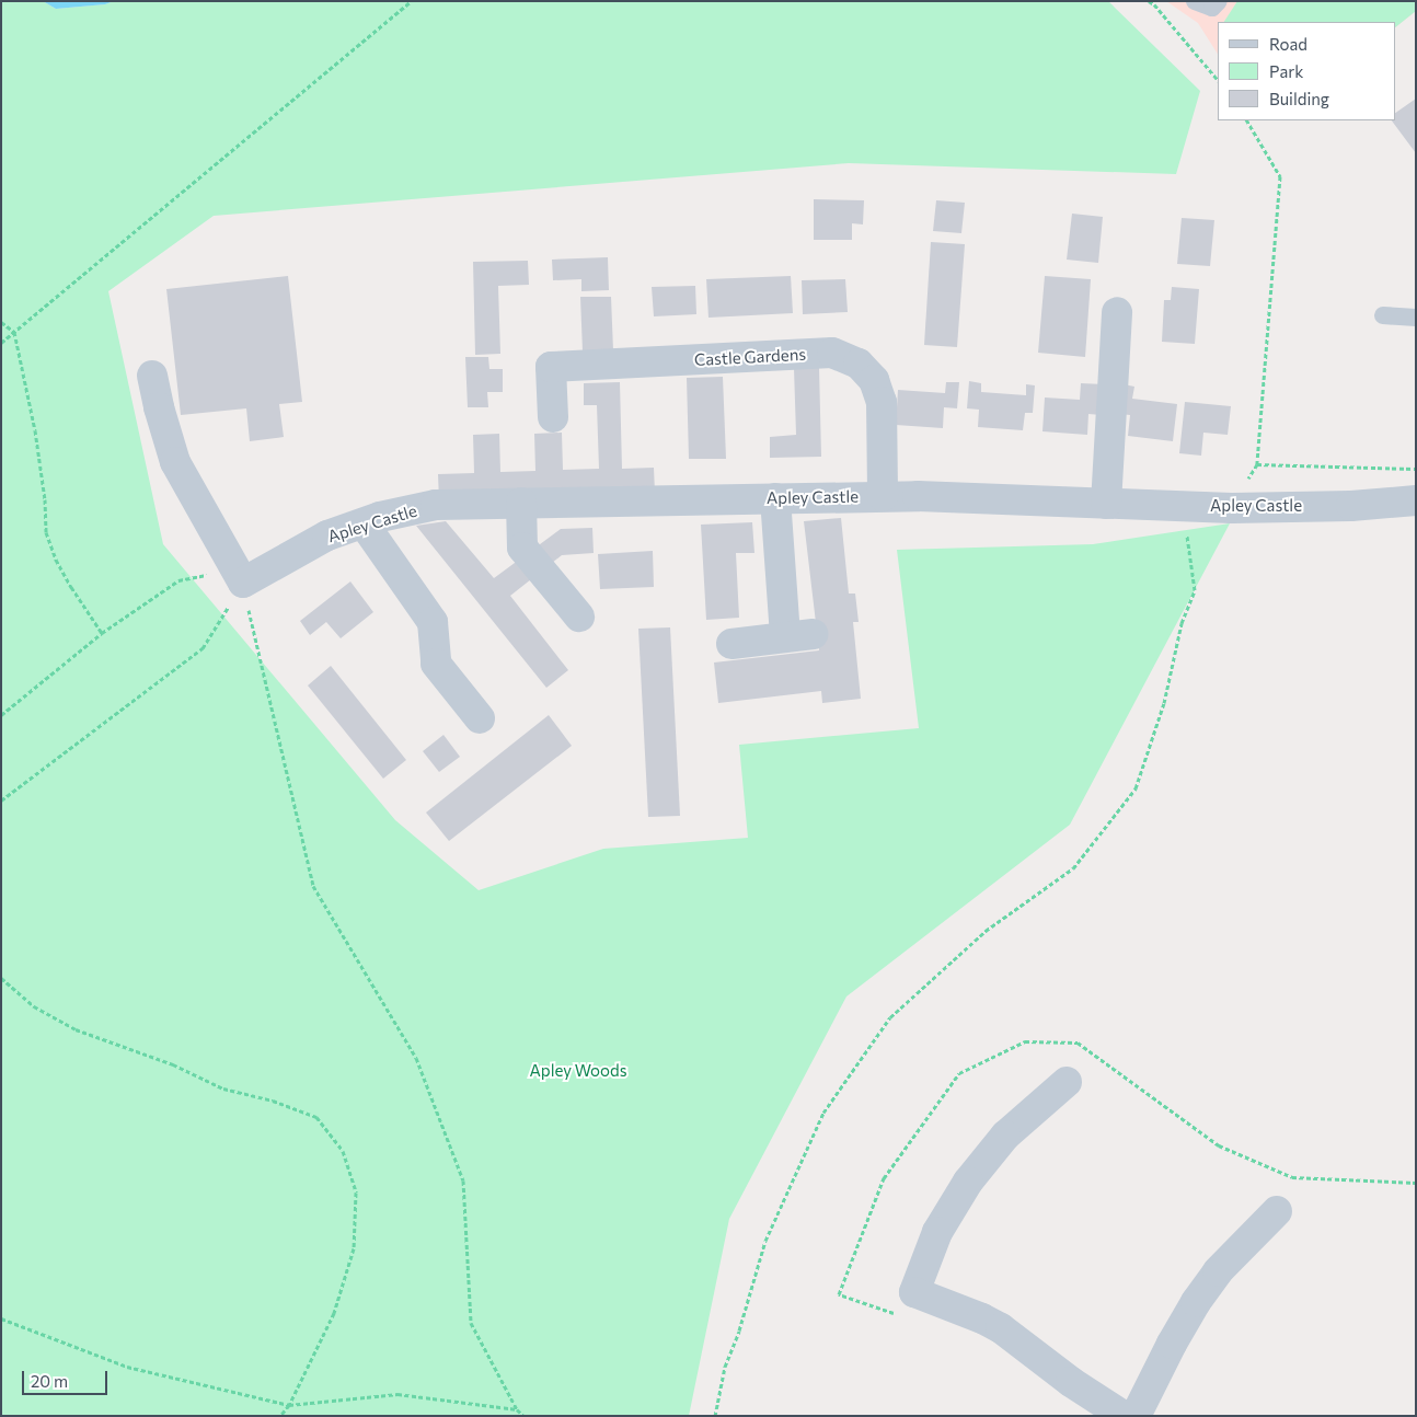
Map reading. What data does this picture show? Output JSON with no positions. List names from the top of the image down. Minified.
{"streets":{"street":["Castle Gardens","Apley Castle"]},"crossings":[["Castle Gardens","Apley Castle"]],"parks":["Apley Woods"],"legend":["Road","Park","Building"],"scale_bar":"20 m"}
